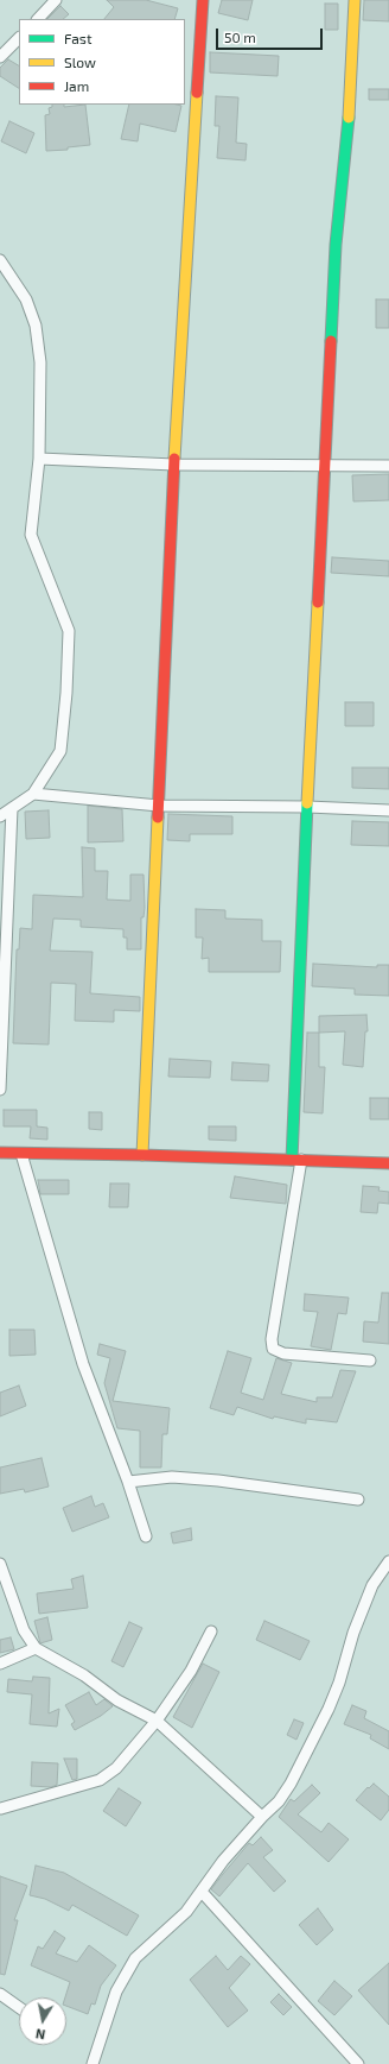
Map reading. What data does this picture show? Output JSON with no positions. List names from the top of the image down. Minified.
{"legend":["Fast","Slow","Jam"],"scale_bar":"50 m","north":"bottom"}
